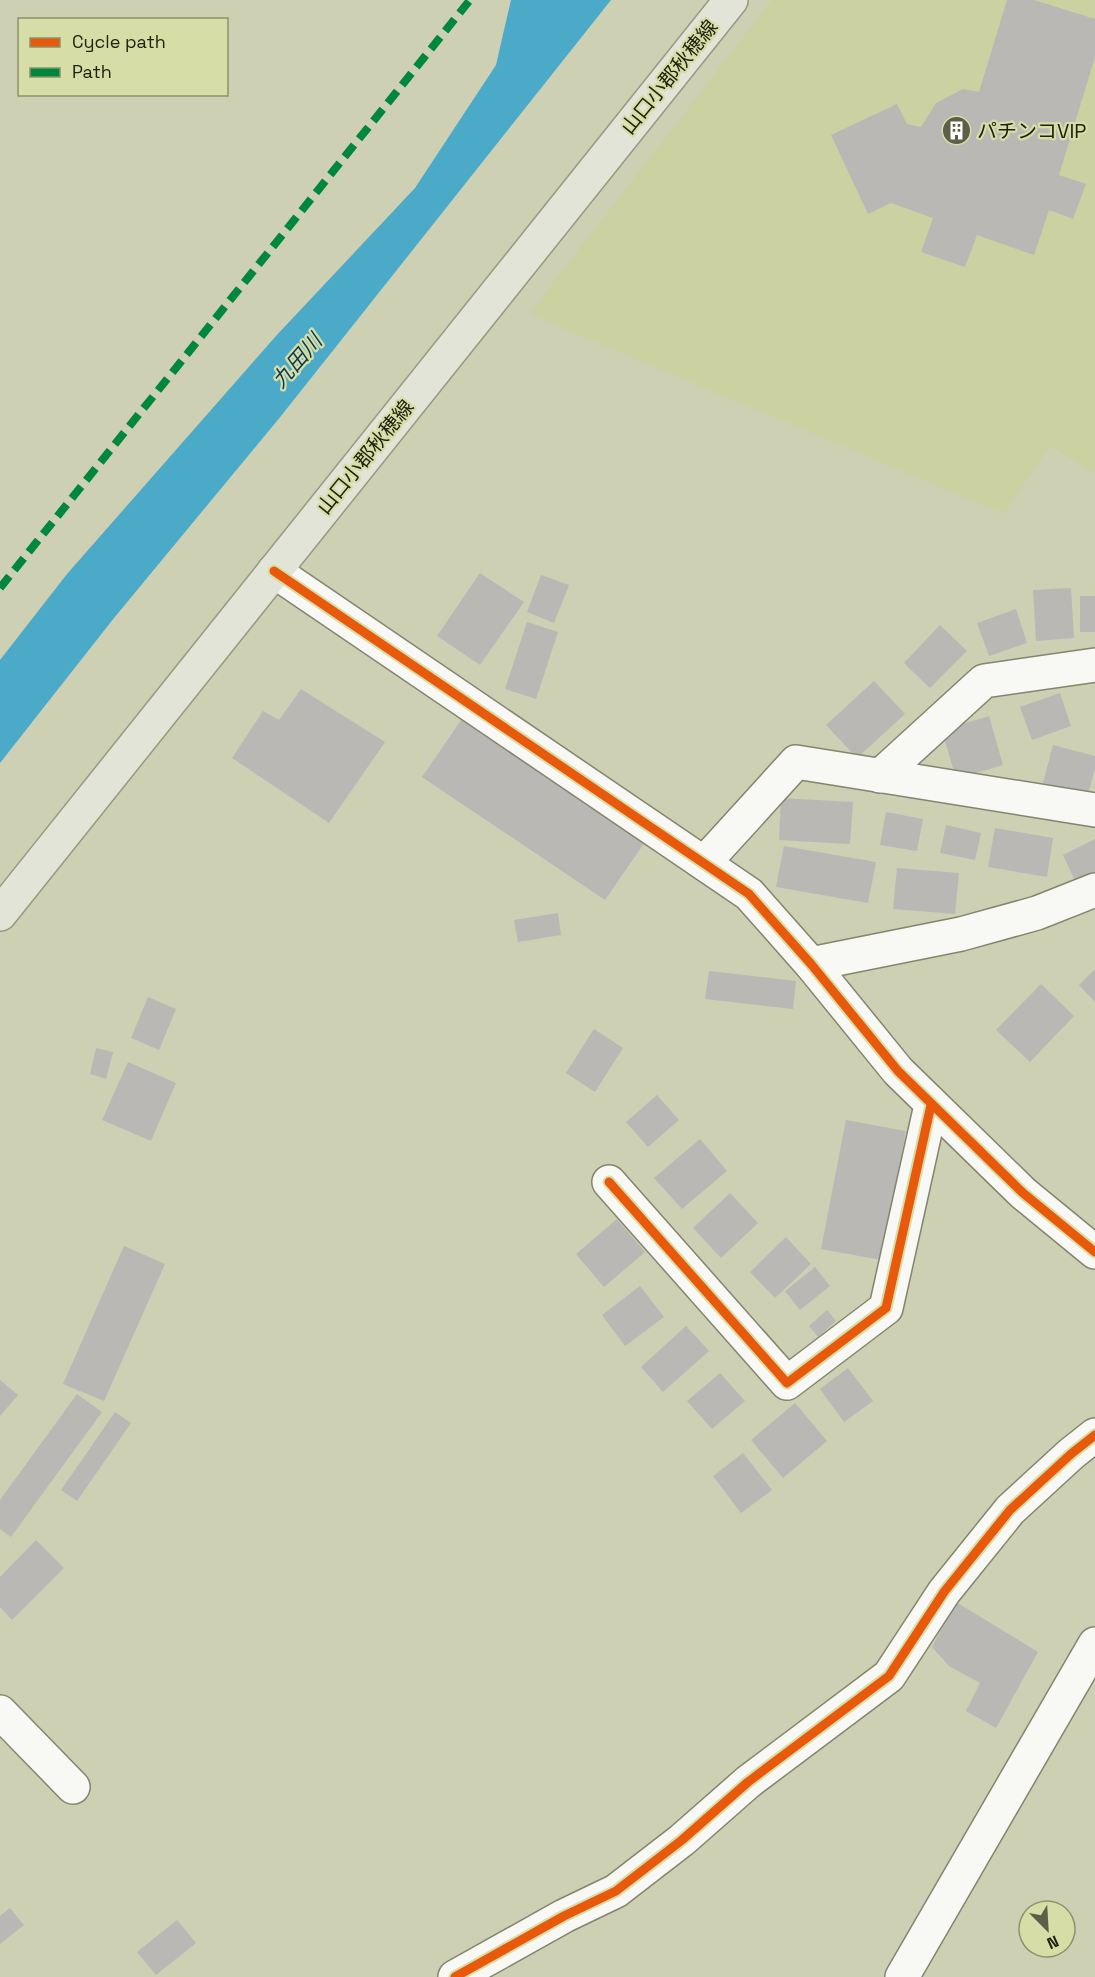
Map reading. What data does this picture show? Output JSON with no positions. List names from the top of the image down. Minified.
{"streets":{"main road":["山口小郡秋穂線"]},"water":["九田川"],"places":{"building":["パチンコVIP"]},"legend":["Cycle path","Path"],"north":"bottom right"}
